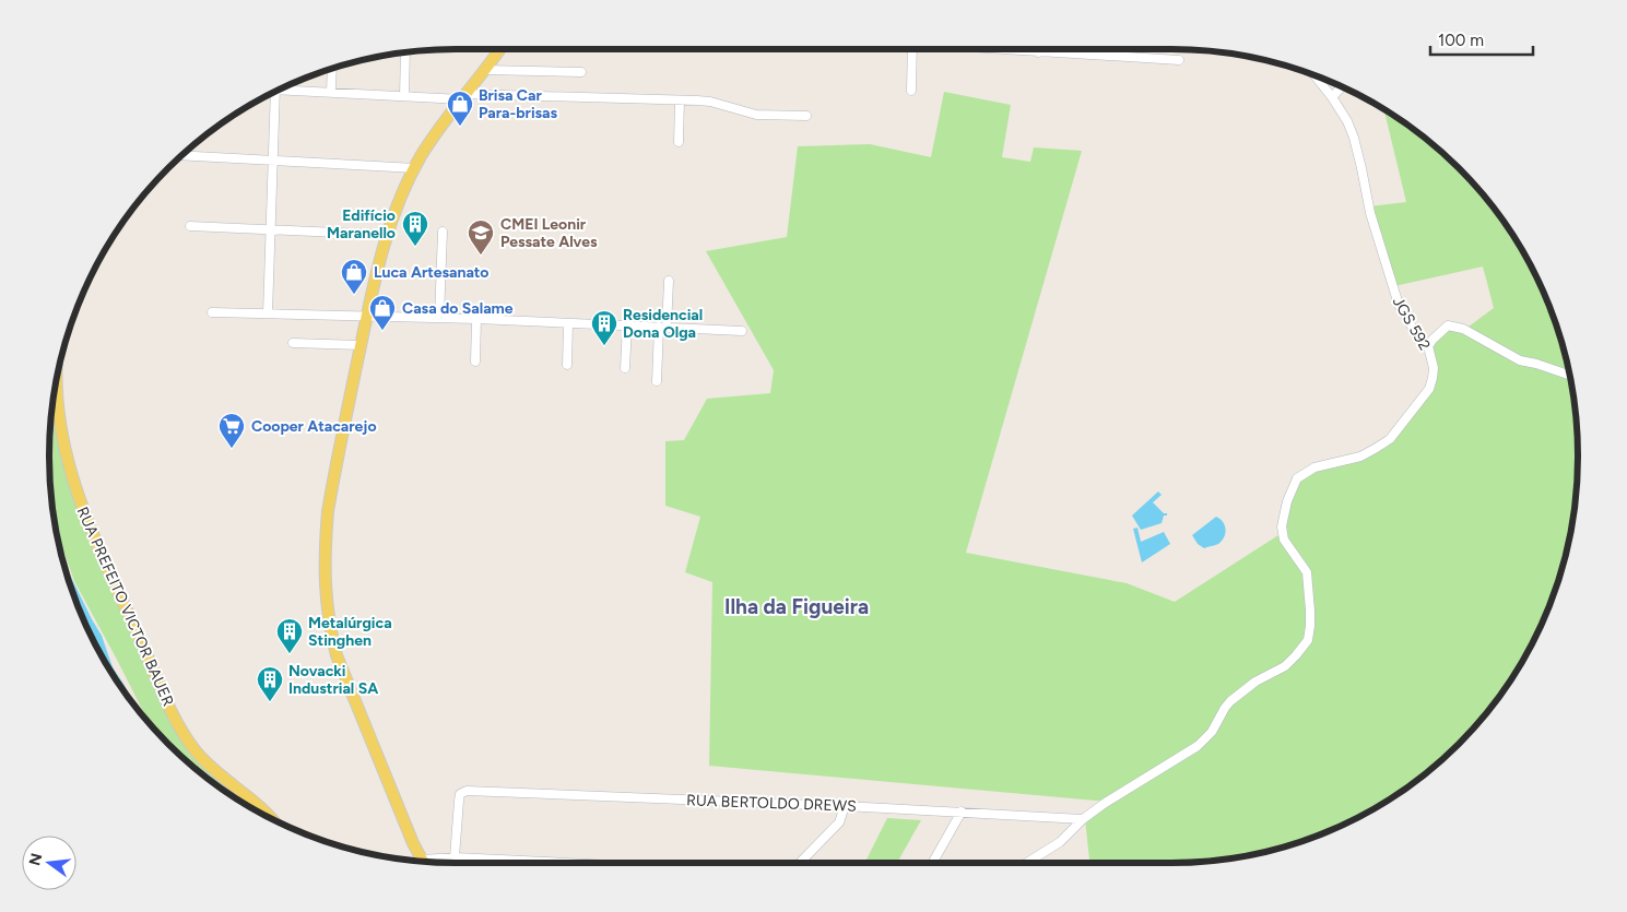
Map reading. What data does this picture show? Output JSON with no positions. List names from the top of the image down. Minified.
{"streets":{"main road":["RUA PREFEITO VICTOR BAUER"],"street":["JGS 592","RUA BERTOLDO DREWS"]},"crossings":[["JGS 592","RUA BERTOLDO DREWS"]],"districts":["Ilha da Figueira"],"places":{"shop":["Brisa Car Para-brisas","Luca Artesanato","Casa do Salame"],"building":["Edifício Maranello","Residencial Dona Olga","Metalúrgica Stinghen","Novacki Industrial SA"],"school or university":["CMEI Leonir Pessate Alves"],"supermarket":["Cooper Atacarejo"]},"scale_bar":"100 m","north":"left"}
